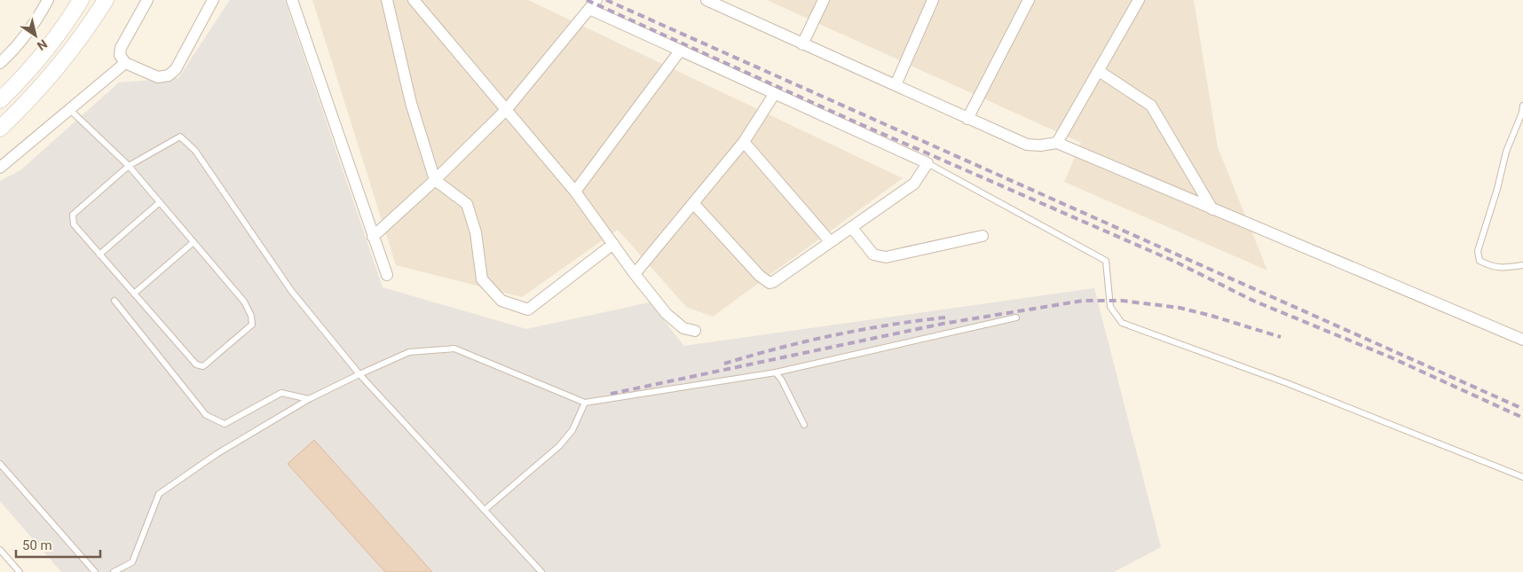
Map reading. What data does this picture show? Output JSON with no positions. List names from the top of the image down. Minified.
{"scale_bar":"50 m","north":"bottom right"}
